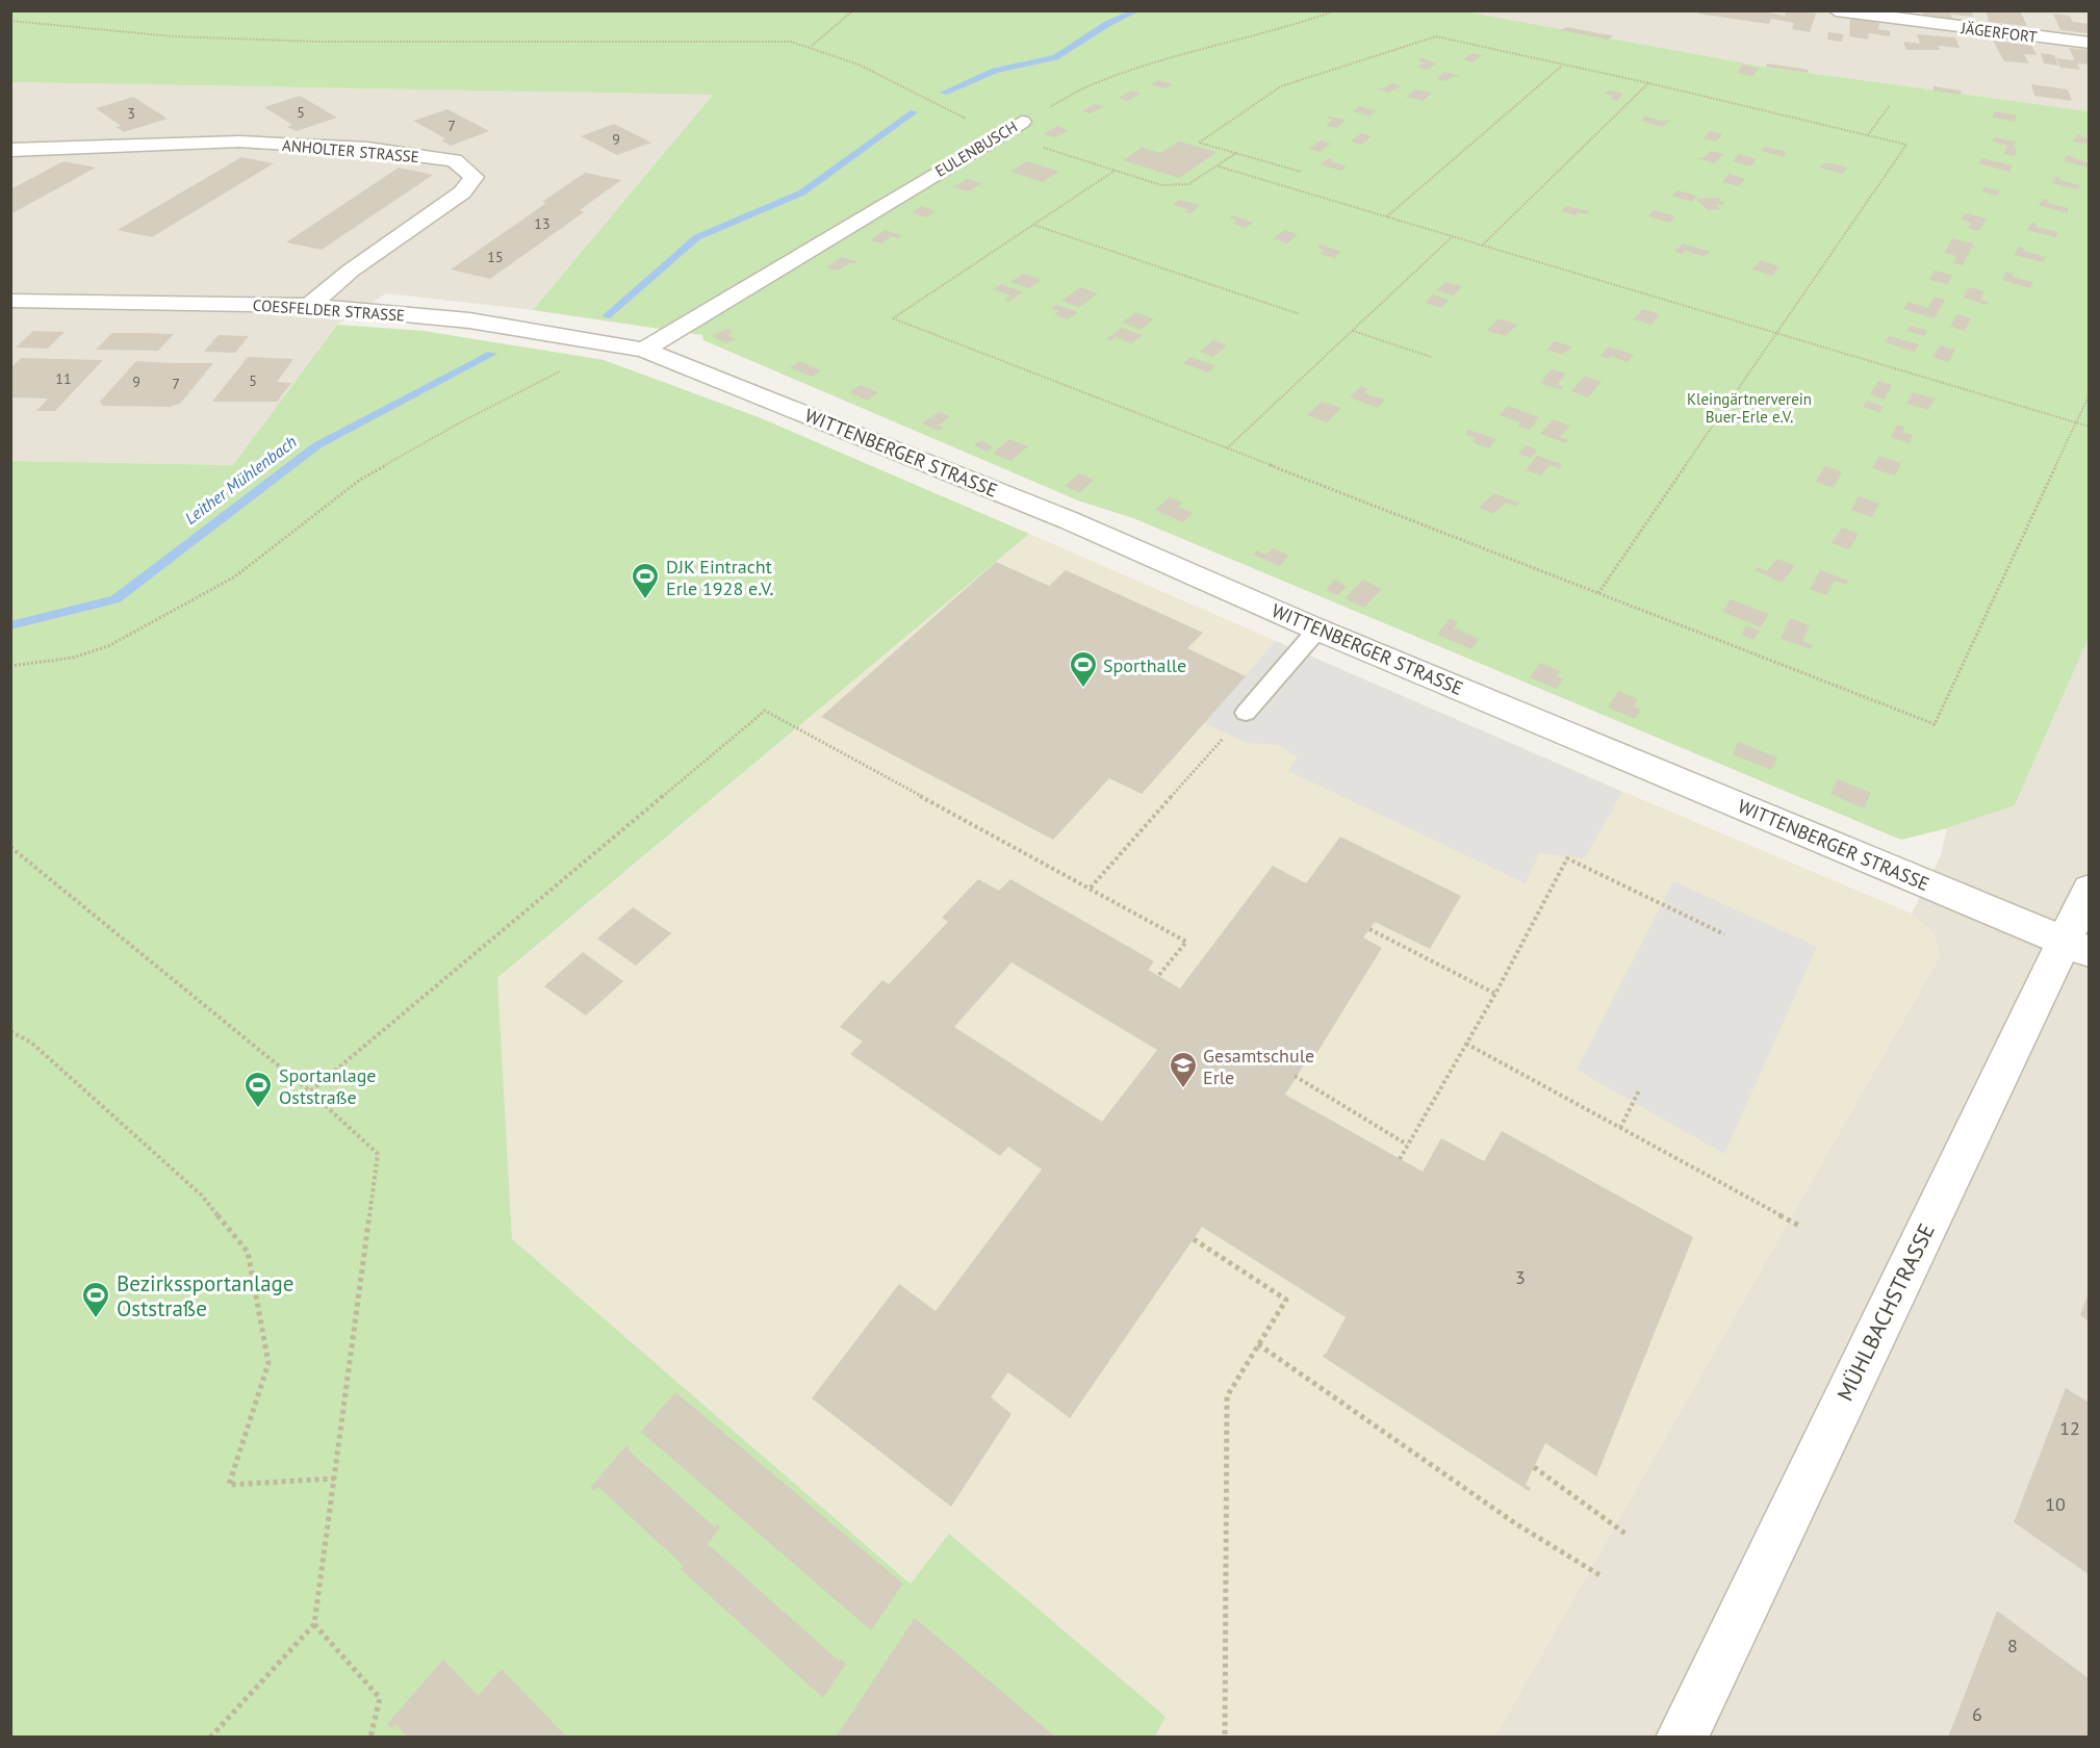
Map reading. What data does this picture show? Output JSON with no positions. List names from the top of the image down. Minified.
{"streets":{"street":["JÄGERFORT","EULENBUSCH","ANHOLTER STRASSE","COESFELDER STRASSE","WITTENBERGER STRASSE","MÜHLBACHSTRASSE"]},"crossings":[["EULENBUSCH","COESFELDER STRASSE"],["EULENBUSCH","WITTENBERGER STRASSE"],["ANHOLTER STRASSE","COESFELDER STRASSE"],["COESFELDER STRASSE","WITTENBERGER STRASSE"],["WITTENBERGER STRASSE","MÜHLBACHSTRASSE"]],"water":["Leither Mühlenbach"],"parks":["Kleingärtnerverein Buer-Erle e.V."],"places":{"sports":["DJK Eintracht Erle 1928 e.V.","Sporthalle","Sportanlage Oststraße","Bezirkssportanlage Oststraße"],"school or university":["Gesamtschule Erle"]},"house_numbers":["5","3","7","9","13","15","11","5","9","7","3","12","10","8","6"]}
